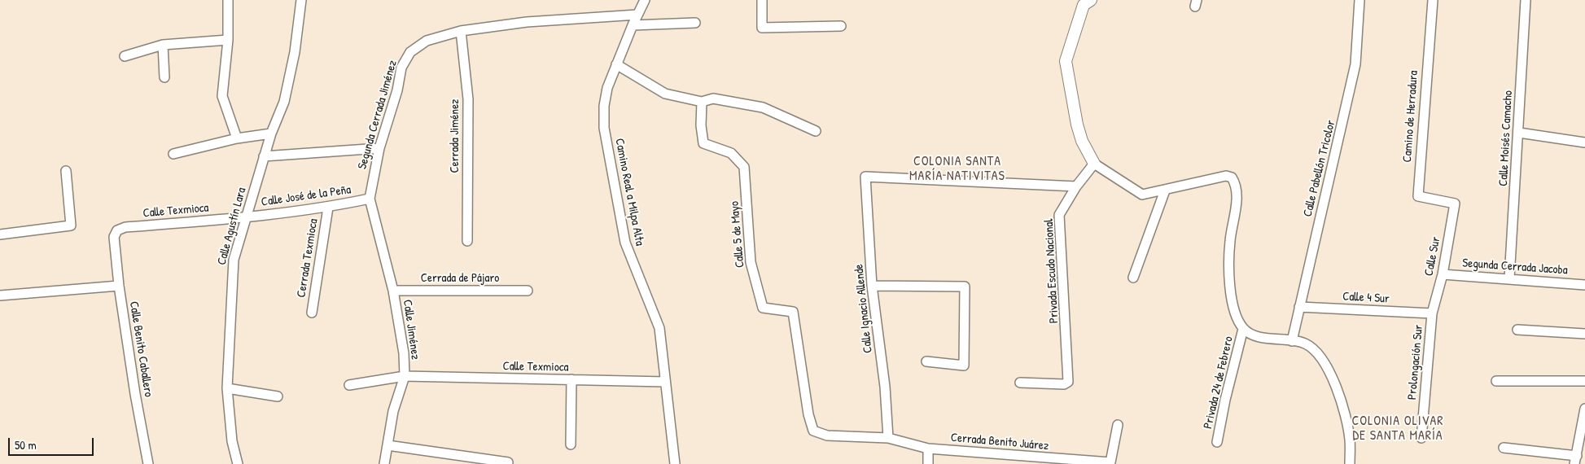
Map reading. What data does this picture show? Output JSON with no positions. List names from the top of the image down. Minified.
{"streets":{"street":["Segunda Cerrada Jiménez","Camino de Herradura","Cerrada Jiménez","Calle Moisés Camacho","Calle Pabellón Tricolor","Camino Real a Milpa Alta","Calle José de la Peña","Calle Texmioca","Calle Agustín Lara","Calle 5 de Mayo","Calle Sur","Cerrada Texmioca","Segunda Cerrada Jacoba","Privada Escudo Nacional","Cerrada de Pájaro","Calle 4 Sur","Calle Ignacio Allende","Calle Jiménez","Calle Benito Caballero","Prolongación Sur","Privada 24 de Febrero","Cerrada Benito Juárez"]},"crossings":[["Segunda Cerrada Jiménez","Cerrada Jiménez"],["Segunda Cerrada Jiménez","Camino Real a Milpa Alta"],["Segunda Cerrada Jiménez","Calle José de la Peña"],["Segunda Cerrada Jiménez","Calle Jiménez"],["Camino de Herradura","Calle Sur"],["Calle Moisés Camacho","Segunda Cerrada Jacoba"],["Calle Pabellón Tricolor","Calle 4 Sur"],["Camino Real a Milpa Alta","Calle Texmioca"],["Calle José de la Peña","Calle Texmioca"],["Calle José de la Peña","Calle Agustín Lara"],["Calle José de la Peña","Cerrada Texmioca"],["Calle José de la Peña","Calle Jiménez"],["Calle Texmioca","Calle Agustín Lara"],["Calle Texmioca","Calle Jiménez"],["Calle Texmioca","Calle Benito Caballero"],["Calle 5 de Mayo","Calle Ignacio Allende"],["Calle 5 de Mayo","Cerrada Benito Juárez"],["Calle Sur","Segunda Cerrada Jacoba"],["Calle Sur","Calle 4 Sur"],["Calle Sur","Prolongación Sur"],["Privada Escudo Nacional","Calle Ignacio Allende"],["Cerrada de Pájaro","Calle Jiménez"],["Calle 4 Sur","Prolongación Sur"],["Calle Ignacio Allende","Cerrada Benito Juárez"]],"districts":["COLONIA SANTA MARÍA NATIVITAS","COLONIA OLIVAR DE SANTA MARÍA"],"scale_bar":"50 m"}
